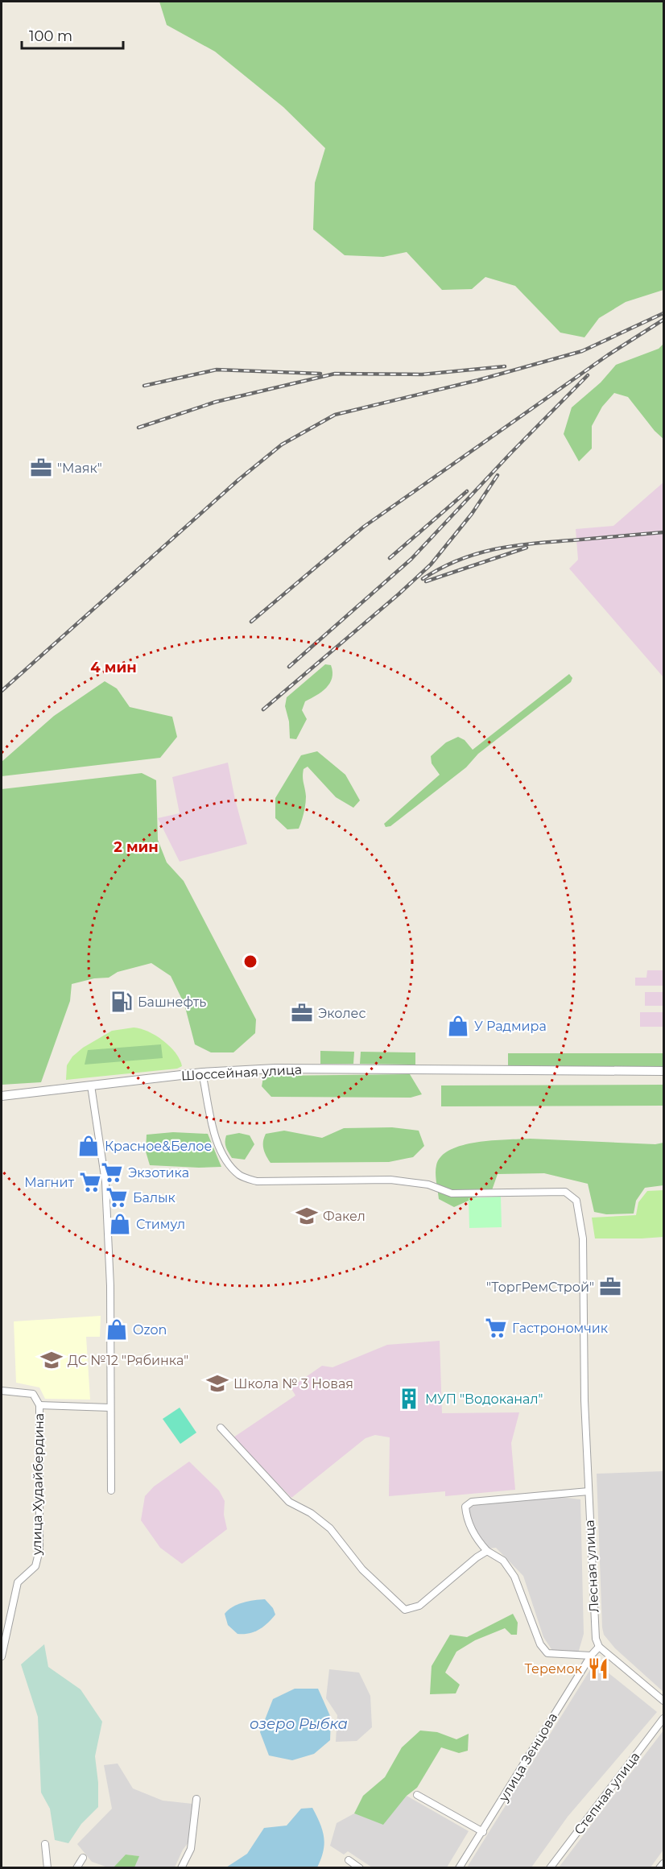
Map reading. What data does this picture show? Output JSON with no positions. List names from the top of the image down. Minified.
{"streets":{"street":["Шоссейная улица","улица Худайбердина","Лесная улица","улица Зенцова","Степная улица"]},"crossings":[["Шоссейная улица","Лесная улица"],["Лесная улица","улица Зенцова"]],"water":["озеро Рыбка"],"places":{"office":["\"Маяк\"","Эколес","\"ТоргРемСтрой\""],"fuel station":["Башнефть"],"shop":["У Радмира","Красное&Белое","Стимул","Ozon"],"supermarket":["Экзотика","Магнит","Балык","Гастрономчик"],"school or university":["Факел","ДС №12 \"Рябинка\"","Школа № 3 Новая"],"building":["МУП \"Водоканал\""],"restaurant":["Теремок"]},"scale_bar":"100 m","rings":["4 мин","2 мин"]}
